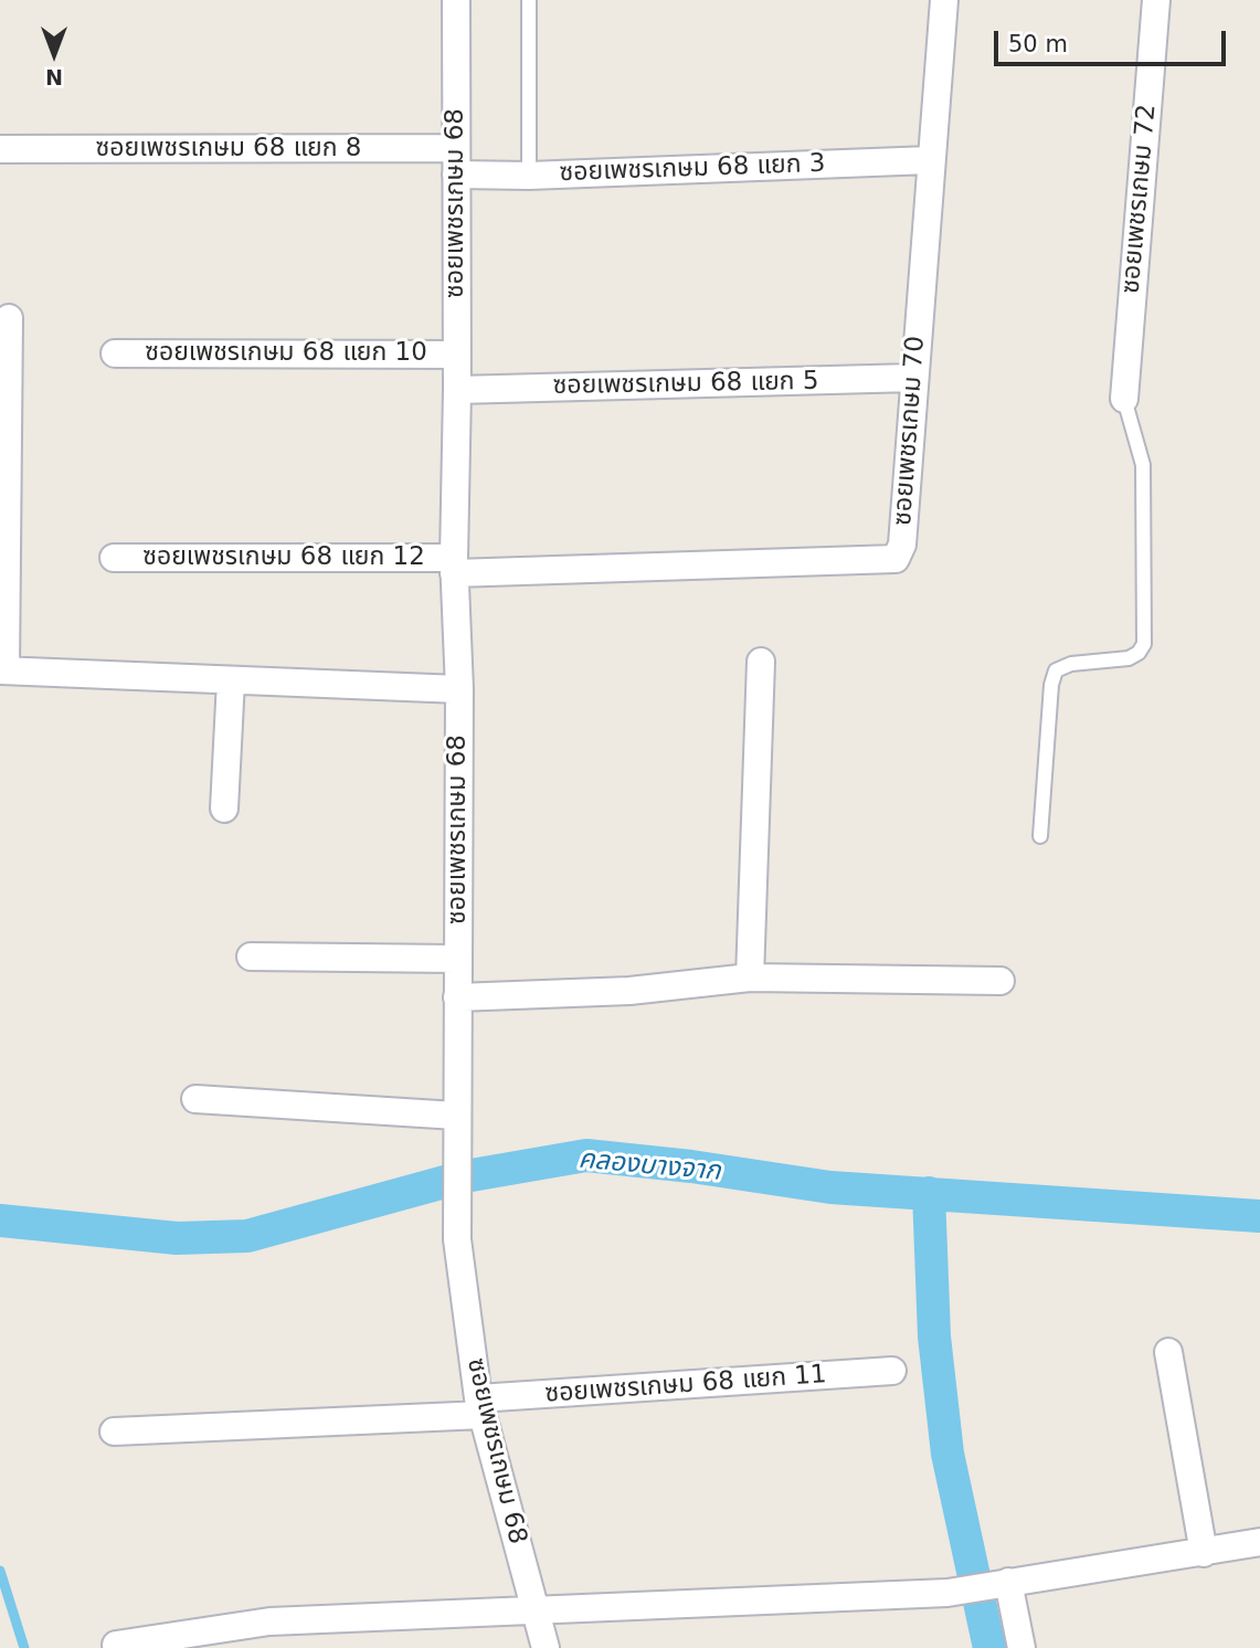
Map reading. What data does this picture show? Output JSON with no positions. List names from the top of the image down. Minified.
{"streets":{"street":["ซอยเพชรเกษม 68 แยก 8","ซอยเพชรเกษม 68 แยก 3","ซอยเพชรเกษม 72","ซอยเพชรเกษม 68","ซอยเพชรเกษม 68 แยก 10","ซอยเพชรเกษม 68 แยก 5","ซอยเพชรเกษม 70","ซอยเพชรเกษม 68 แยก 12","ซอยเพชรเกษม 68 แยก 11"]},"crossings":[["ซอยเพชรเกษม 68 แยก 8","ซอยเพชรเกษม 68 แยก 3"],["ซอยเพชรเกษม 68 แยก 8","ซอยเพชรเกษม 68"],["ซอยเพชรเกษม 68 แยก 3","ซอยเพชรเกษม 68"],["ซอยเพชรเกษม 68 แยก 3","ซอยเพชรเกษม 70"],["ซอยเพชรเกษม 68","ซอยเพชรเกษม 68 แยก 10"],["ซอยเพชรเกษม 68","ซอยเพชรเกษม 68 แยก 5"],["ซอยเพชรเกษม 68","ซอยเพชรเกษม 70"],["ซอยเพชรเกษม 68","ซอยเพชรเกษม 68 แยก 12"],["ซอยเพชรเกษม 68","ซอยเพชรเกษม 68 แยก 11"],["ซอยเพชรเกษม 68 แยก 5","ซอยเพชรเกษม 70"],["ซอยเพชรเกษม 70","ซอยเพชรเกษม 68 แยก 12"]],"water":["คลองบางจาก"],"scale_bar":"50 m","north":"bottom"}
